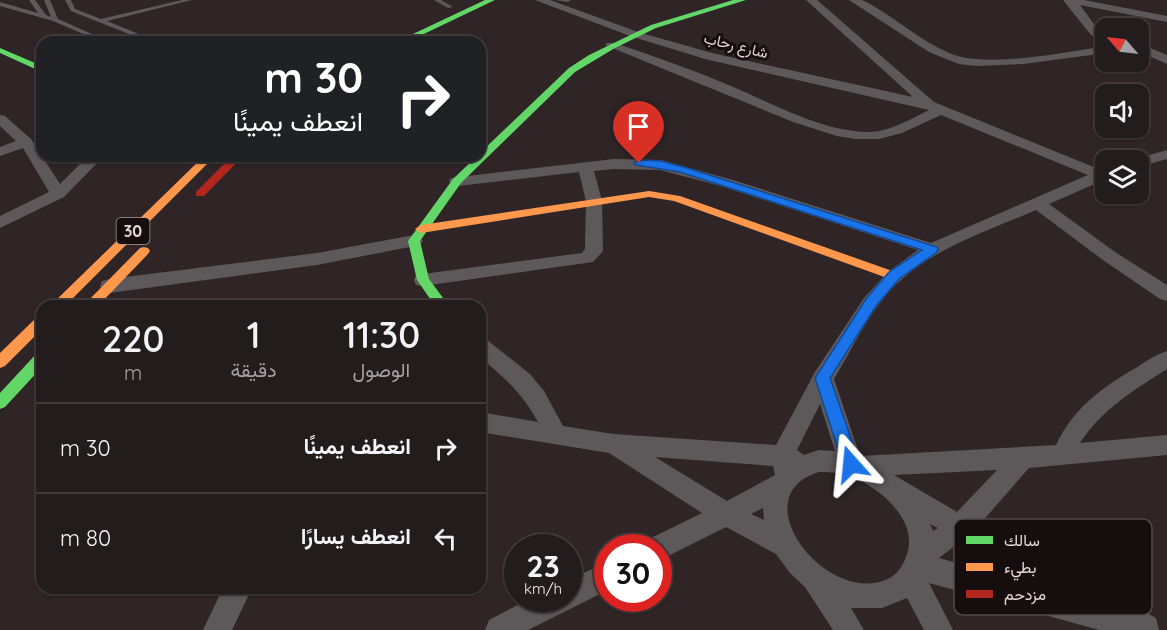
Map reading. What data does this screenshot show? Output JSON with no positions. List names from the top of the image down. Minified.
{"streets":{"street":["شارع رحاب","30"]},"legend":["سالك","بطيء","مزدحم"],"north":"top left","page":{"turn":["30 m","انعطف يمينًا"],"eta":["11:30","الوصول","1","دقيقة","220","m"],"list":[{"name":"انعطف يمينًا","value":"30 m"},{"name":"انعطف يسارًا","value":"80 m"}],"speed":"23 km/h","limit":"30"}}
